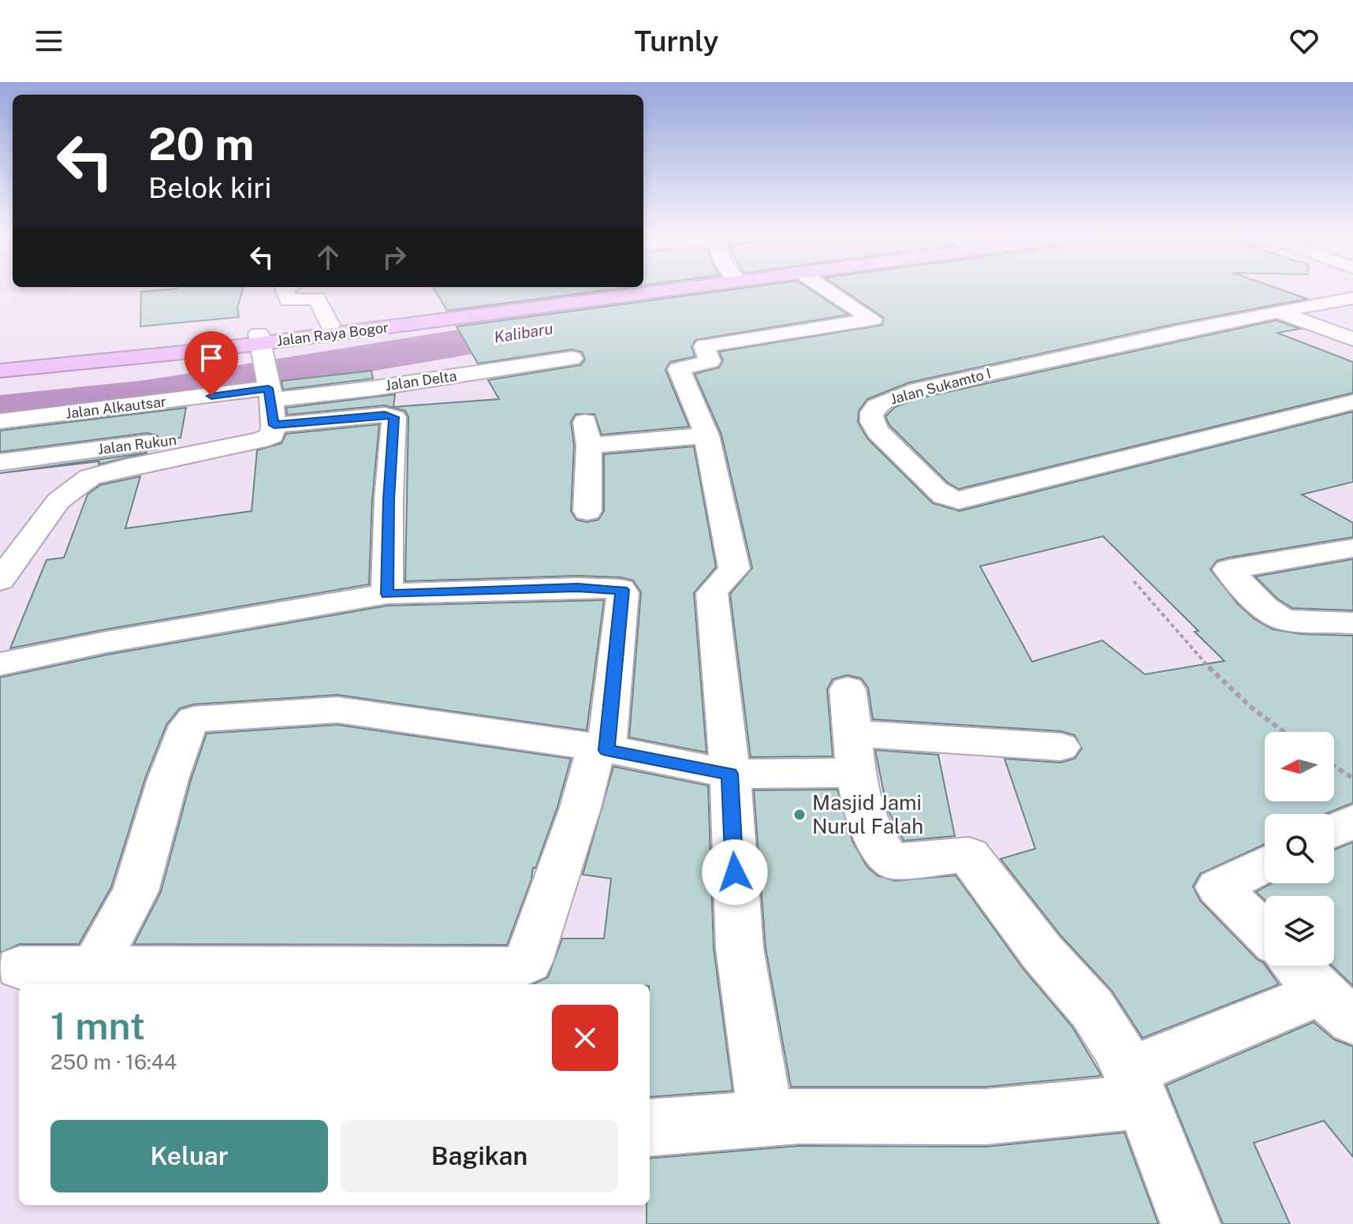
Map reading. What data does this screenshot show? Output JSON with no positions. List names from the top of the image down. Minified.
{"streets":{"highway":["Jalan Raya Bogor"],"street":["Jalan Delta","Jalan Sukamto I","Jalan Alkautsar","Jalan Rukun"]},"crossings":[["Jalan Raya Bogor","Jalan Delta"],["Jalan Raya Bogor","Jalan Alkautsar"],["Jalan Raya Bogor","Jalan Rukun"],["Jalan Delta","Jalan Alkautsar"],["Jalan Delta","Jalan Rukun"],["Jalan Alkautsar","Jalan Rukun"]],"water":["Kalibaru"],"places":["Masjid Jami Nurul Falah"],"north":"left","page":{"header":"Turnly","turn":["20 m","Belok kiri"],"heading":["1 mnt","250 m · 16:44"],"buttons":["Keluar","Bagikan"]}}
